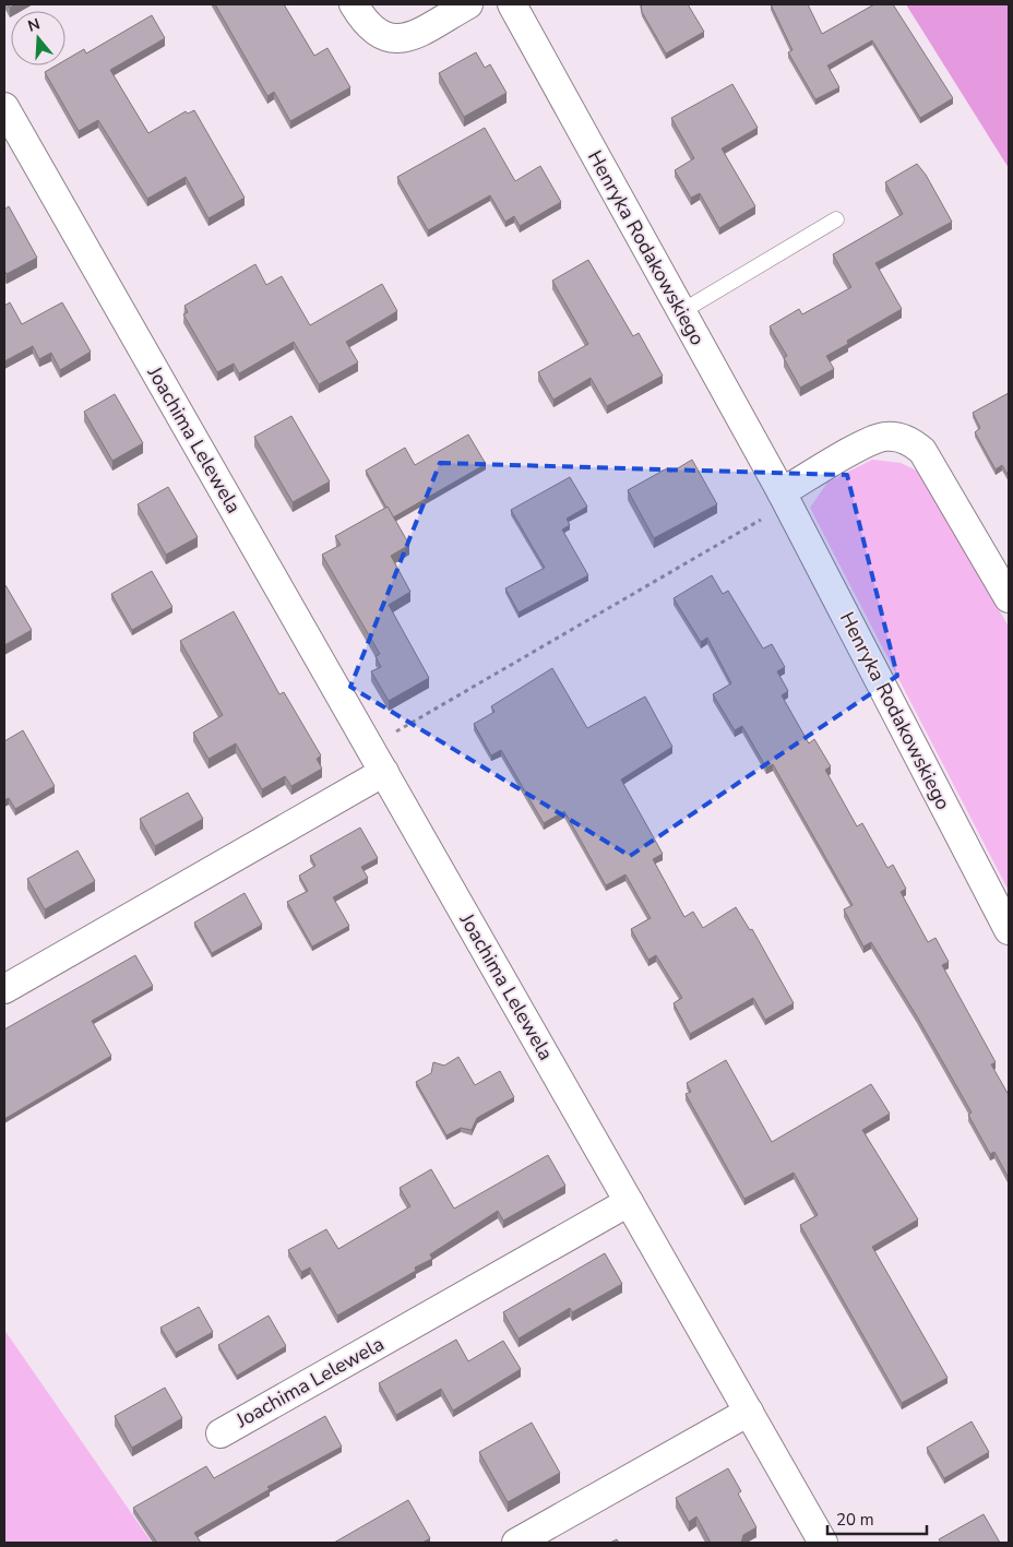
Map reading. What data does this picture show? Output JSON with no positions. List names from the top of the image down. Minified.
{"streets":{"street":["Henryka Rodakowskiego","Joachima Lelewela"]},"scale_bar":"20 m","north":"top"}
